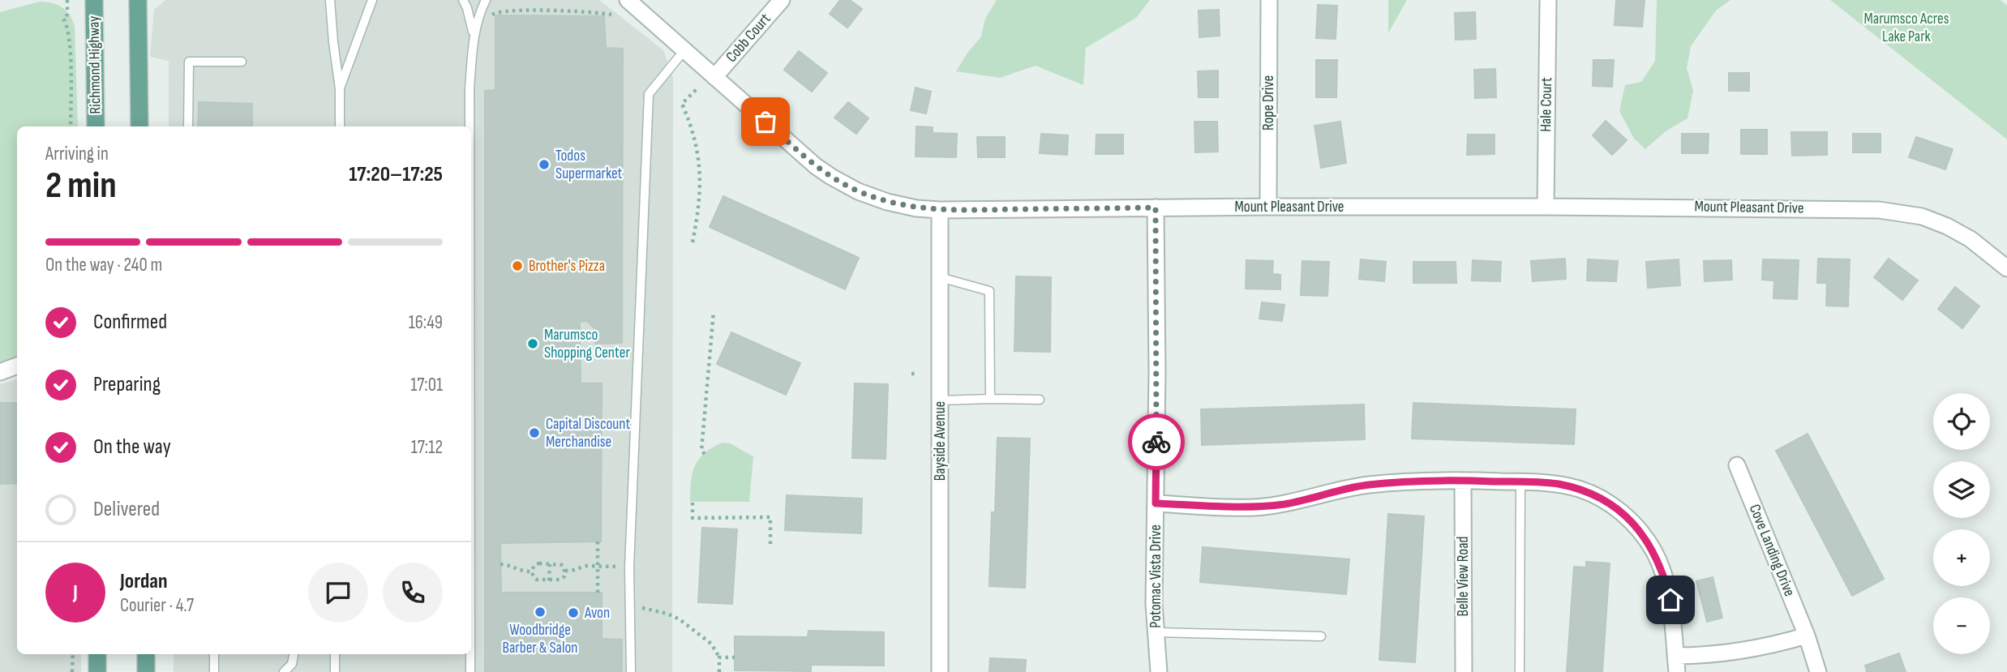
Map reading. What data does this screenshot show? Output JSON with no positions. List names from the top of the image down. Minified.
{"streets":{"main road":["Richmond Highway"],"street":["Cobb Court","Rope Drive","Hale Court","Mount Pleasant Drive","Bayside Avenue","Cove Landing Drive","Potomac Vista Drive","Belle View Road"]},"crossings":[["Cobb Court","Mount Pleasant Drive"],["Rope Drive","Mount Pleasant Drive"],["Hale Court","Mount Pleasant Drive"],["Mount Pleasant Drive","Bayside Avenue"],["Mount Pleasant Drive","Potomac Vista Drive"]],"parks":["Marumsco Acres Lake Park"],"places":["Todos Supermarket","Brother's Pizza","Marumsco Shopping Center","Capital Discount Merchandise","Woodbridge Barber & Salon","Avon"],"page":{"heading":["2 min","Arriving in","17:20–17:25"],"panel":["Jordan","Courier · 4.7"],"bar":"On the way · 240 m","list":[["Confirmed","16:49"],["Preparing","17:01"],["On the way","17:12"],"Delivered"],"map_buttons":["+","−"],"round":"J"}}
